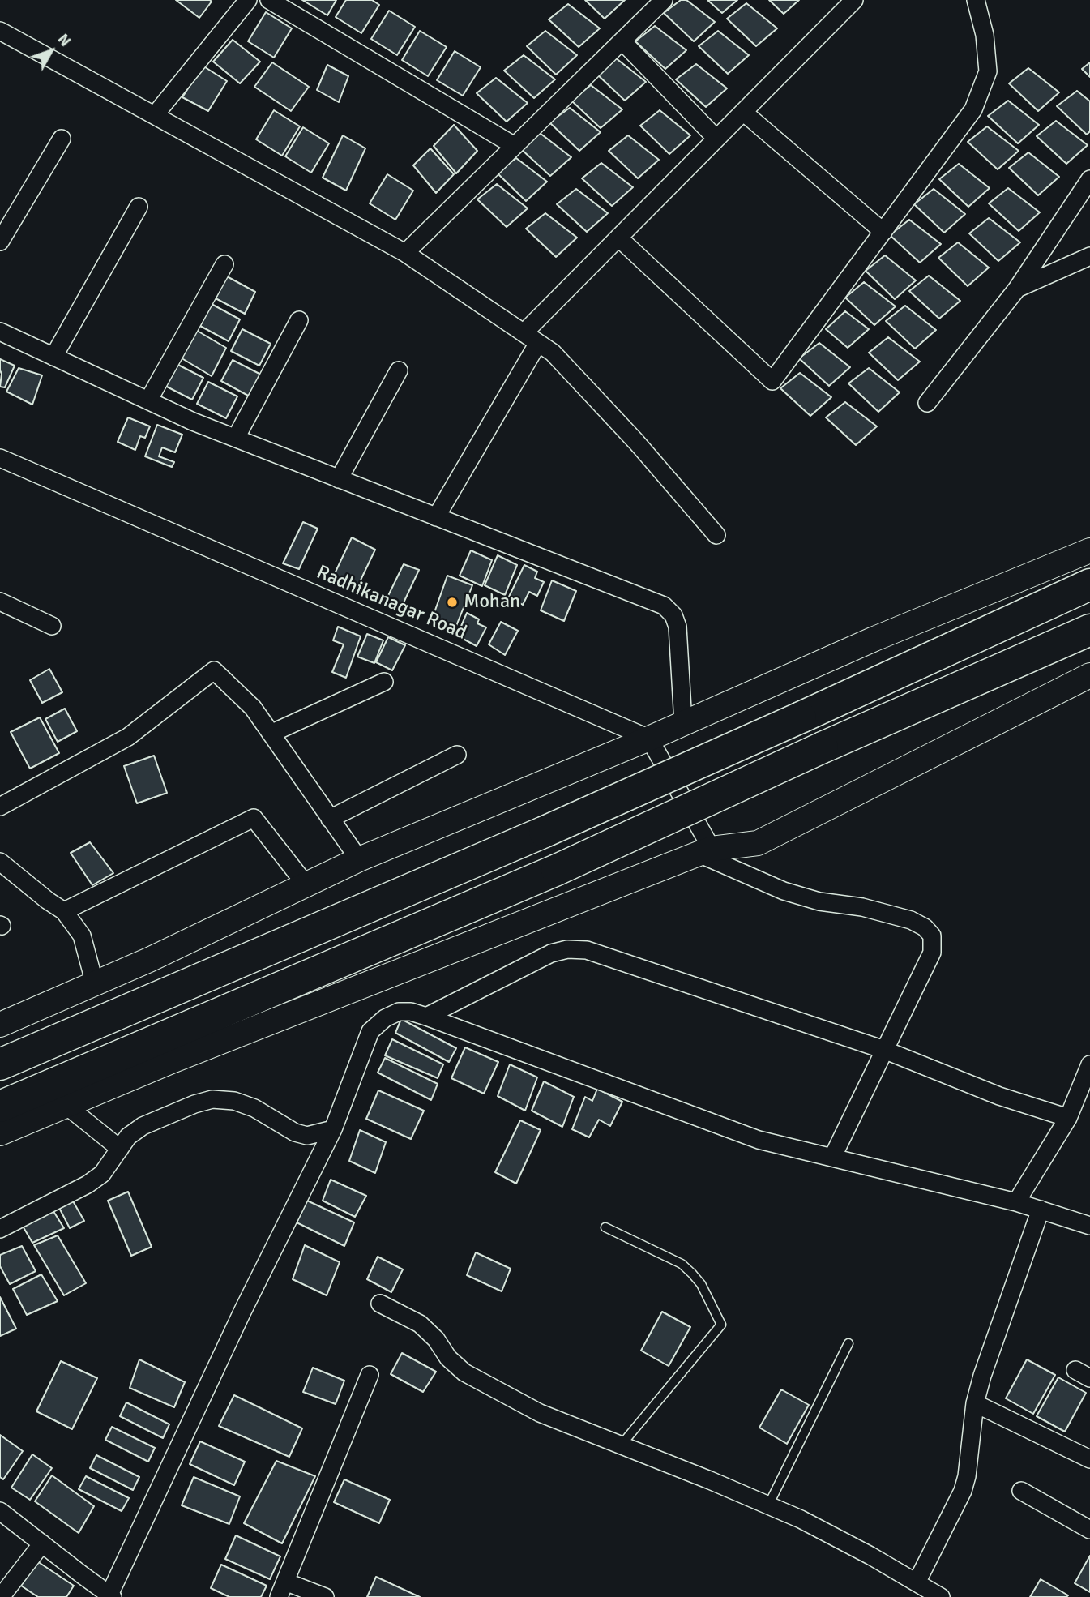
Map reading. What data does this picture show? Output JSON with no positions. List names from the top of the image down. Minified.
{"streets":{"street":["Radhikanagar Road"]},"places":["Mohan"],"north":"top right"}
